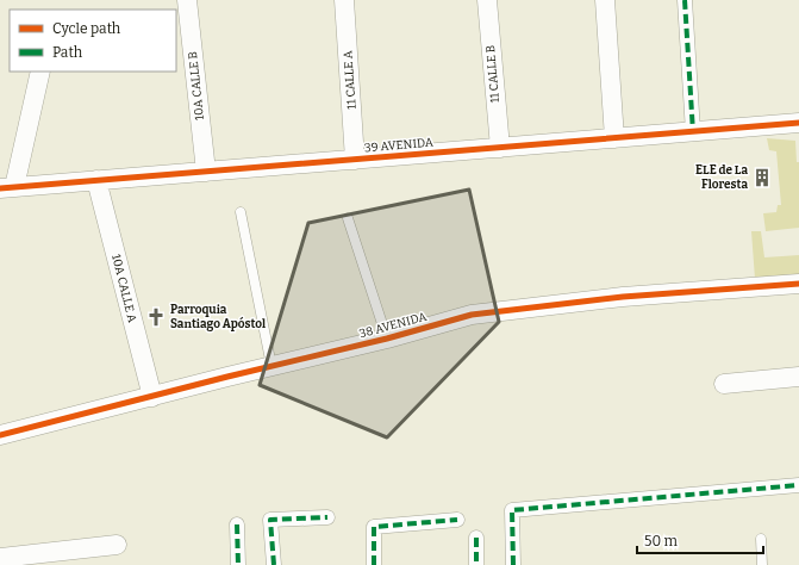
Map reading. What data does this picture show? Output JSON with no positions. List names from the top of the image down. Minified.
{"streets":{"street":["11 CALLE B","11 CALLE A","10A CALLE B","39 AVENIDA","10A CALLE A","38 AVENIDA"]},"crossings":[["11 CALLE B","39 AVENIDA"],["11 CALLE A","39 AVENIDA"],["10A CALLE B","39 AVENIDA"],["39 AVENIDA","10A CALLE A"],["10A CALLE A","38 AVENIDA"]],"places":{"building":["ELE de La Floresta"],"church":["Parroquia Santiago Apóstol"]},"legend":["Cycle path","Path"],"scale_bar":"50 m"}
